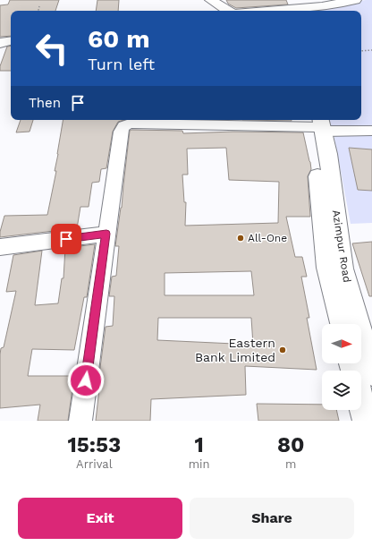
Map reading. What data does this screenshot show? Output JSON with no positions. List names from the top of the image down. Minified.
{"streets":{"main road":["Azimpur Road"]},"places":["All-One","Eastern Bank Limited"],"north":"right","page":{"turn":["60 m","Turn left"],"then":"Then","eta":["15:53","Arrival","1","min","80","m"],"buttons":["Exit","Share"]}}
